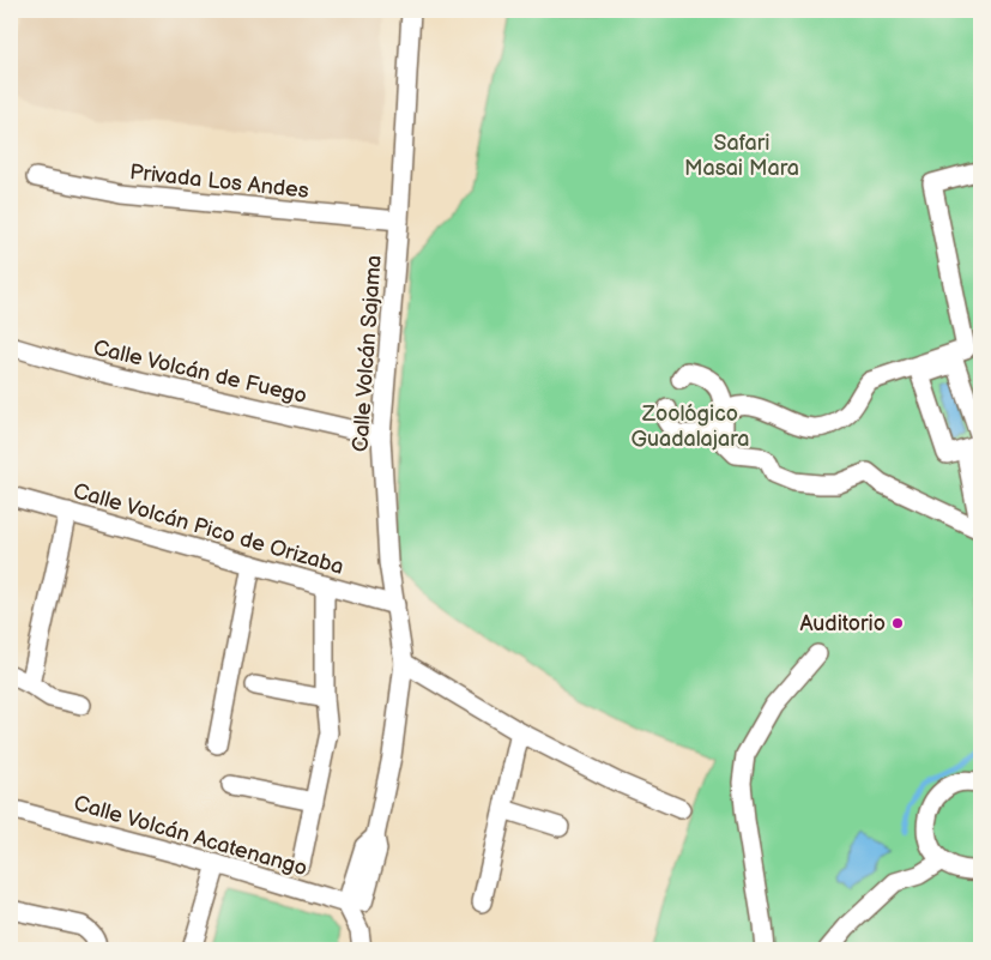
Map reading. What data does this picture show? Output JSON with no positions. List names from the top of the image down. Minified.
{"streets":{"street":["Privada Los Andes","Calle Volcán Sajama","Calle Volcán de Fuego","Calle Volcán Pico de Orizaba","Calle Volcán Acatenango"]},"crossings":[["Privada Los Andes","Calle Volcán Sajama"],["Calle Volcán Sajama","Calle Volcán de Fuego"],["Calle Volcán Sajama","Calle Volcán Pico de Orizaba"],["Calle Volcán Sajama","Calle Volcán Acatenango"]],"parks":["Safari Masai Mara","Zoológico Guadalajara"],"places":["Auditorio"]}
